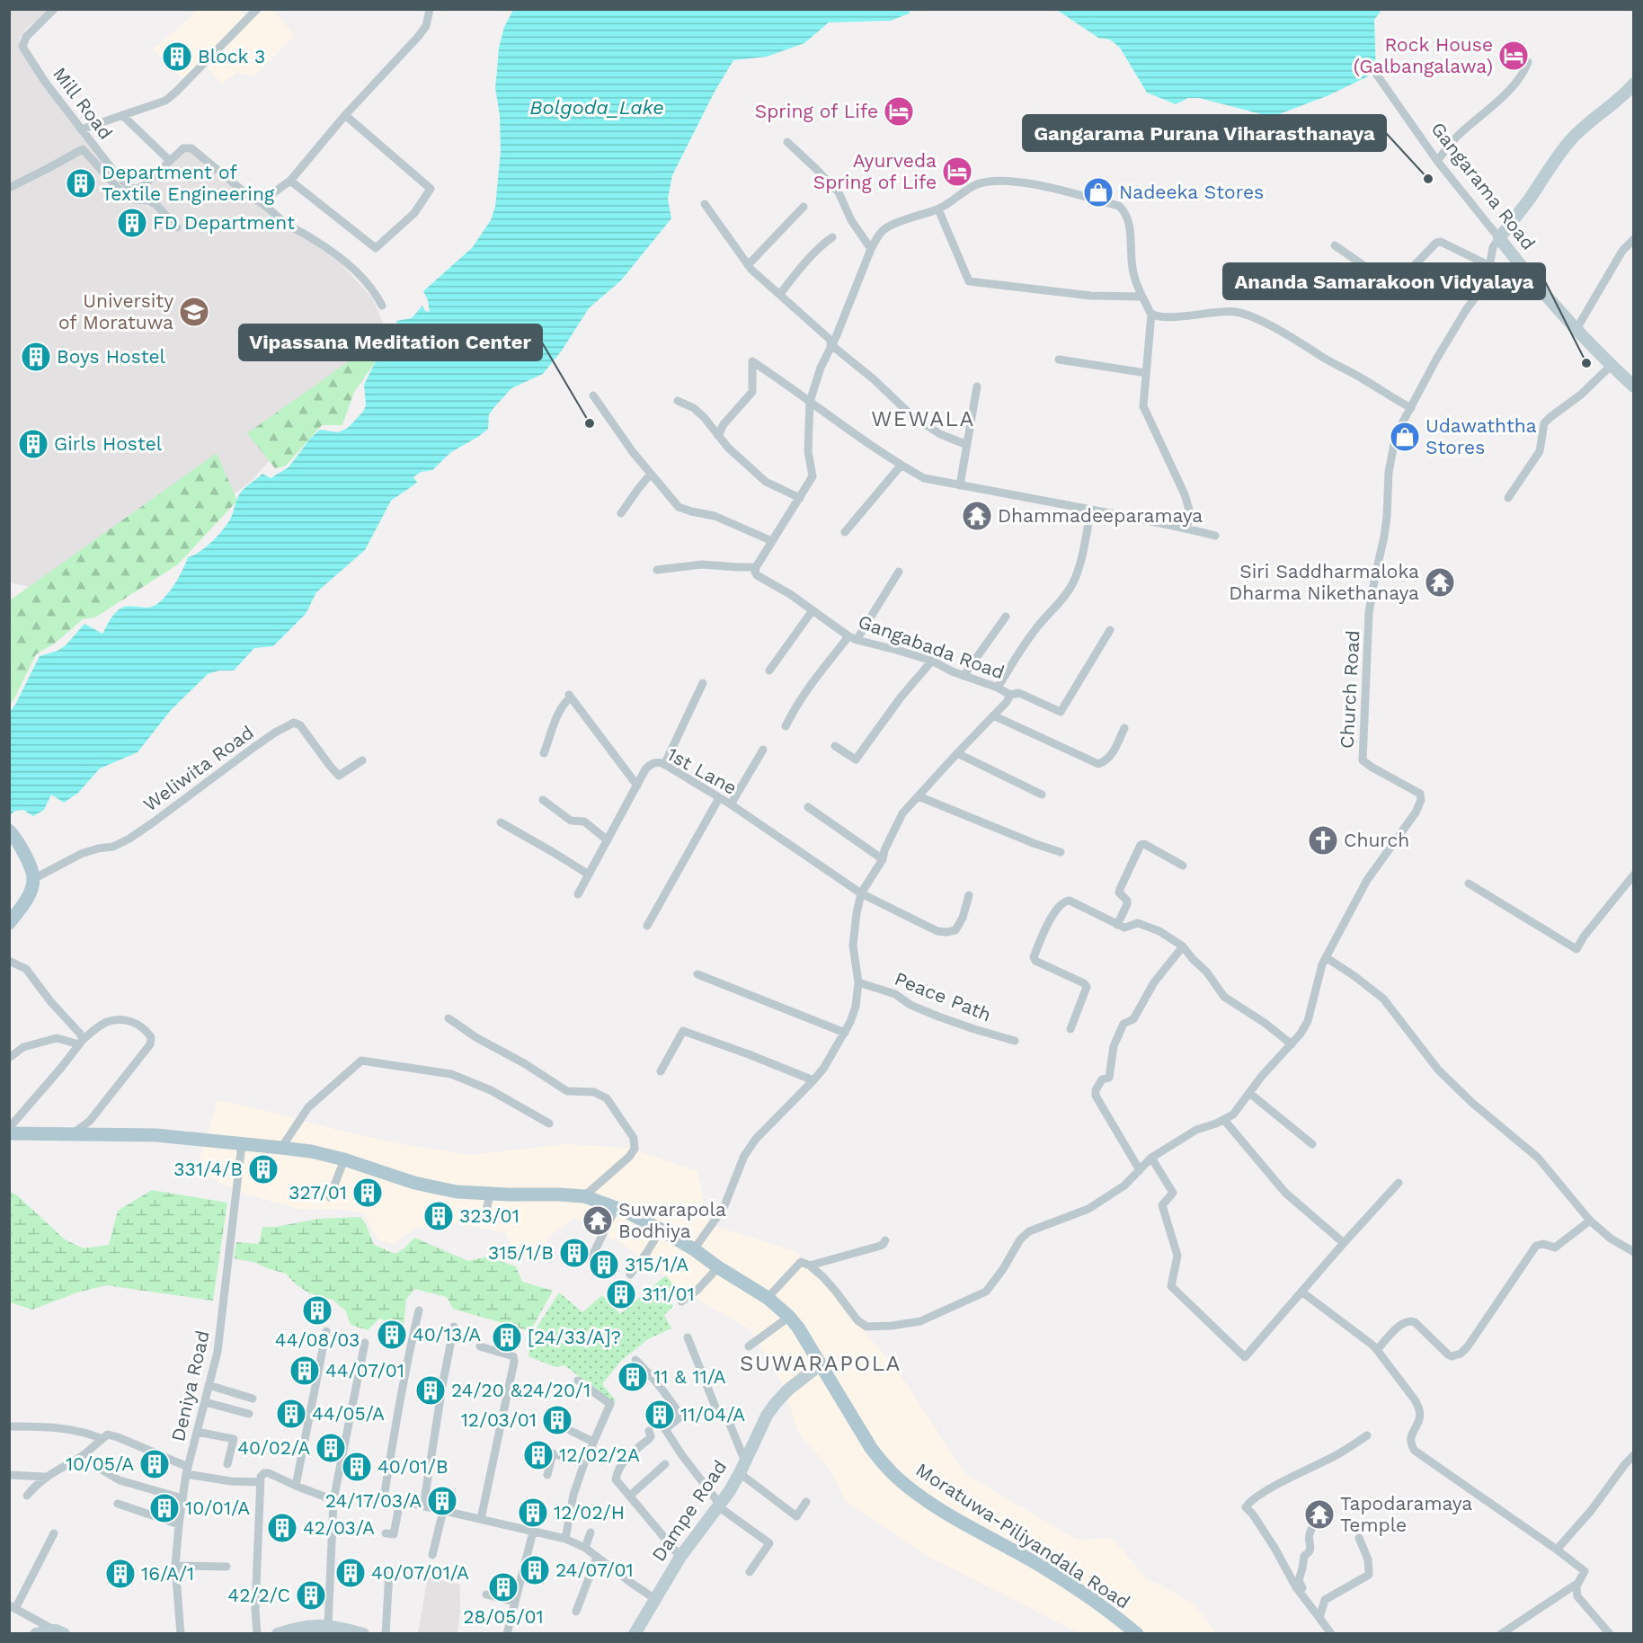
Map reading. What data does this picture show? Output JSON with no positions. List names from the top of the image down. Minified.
{"streets":{"main road":["Moratuwa-Piliyandala Road"],"street":["Mill Road","Gangarama Road","Gangabada Road","Church Road","Weliwita Road","1st Lane","Peace Path","Deniya Road","Dampe Road"]},"crossings":[["Gangarama Road","Church Road"],["Gangabada Road","1st Lane"],["Gangabada Road","Peace Path"],["Gangabada Road","Moratuwa-Piliyandala Road"],["Deniya Road","Moratuwa-Piliyandala Road"],["Dampe Road","Moratuwa-Piliyandala Road"]],"districts":["WEWALA","SUWARAPOLA"],"water":["Bolgoda_Lake"],"places":{"hotel":["Rock House (Galbangalawa)","Spring of Life","Ayurveda Spring of Life"],"building":["Block 3","Department of Textile Engineering","FD Department","Boys Hostel","Girls Hostel","331/4/B","327/01","323/01","315/1/B","315/1/A","311/01","44/08/03","40/13/A","[24/33/A]?","44/07/01","11 & 11/A","24/20 &24/20/1","44/05/A","11/04/A","12/03/01","40/02/A","12/02/2A","10/05/A","40/01/B","24/17/03/A","10/01/A","12/02/H","42/03/A","24/07/01","40/07/01/A","16/A/1","28/05/01","42/2/C"],"other":["Gangarama Purana Viharasthanaya","Ananda Samarakoon Vidyalaya","Vipassana Meditation Center"],"shop":["Nadeeka Stores","Udawaththa Stores"],"school or university":["University of Moratuwa"],"temple":["Dhammadeeparamaya","Siri Saddharmaloka Dharma Nikethanaya","Suwarapola Bodhiya","Tapodaramaya Temple"],"church":["Church"]}}
